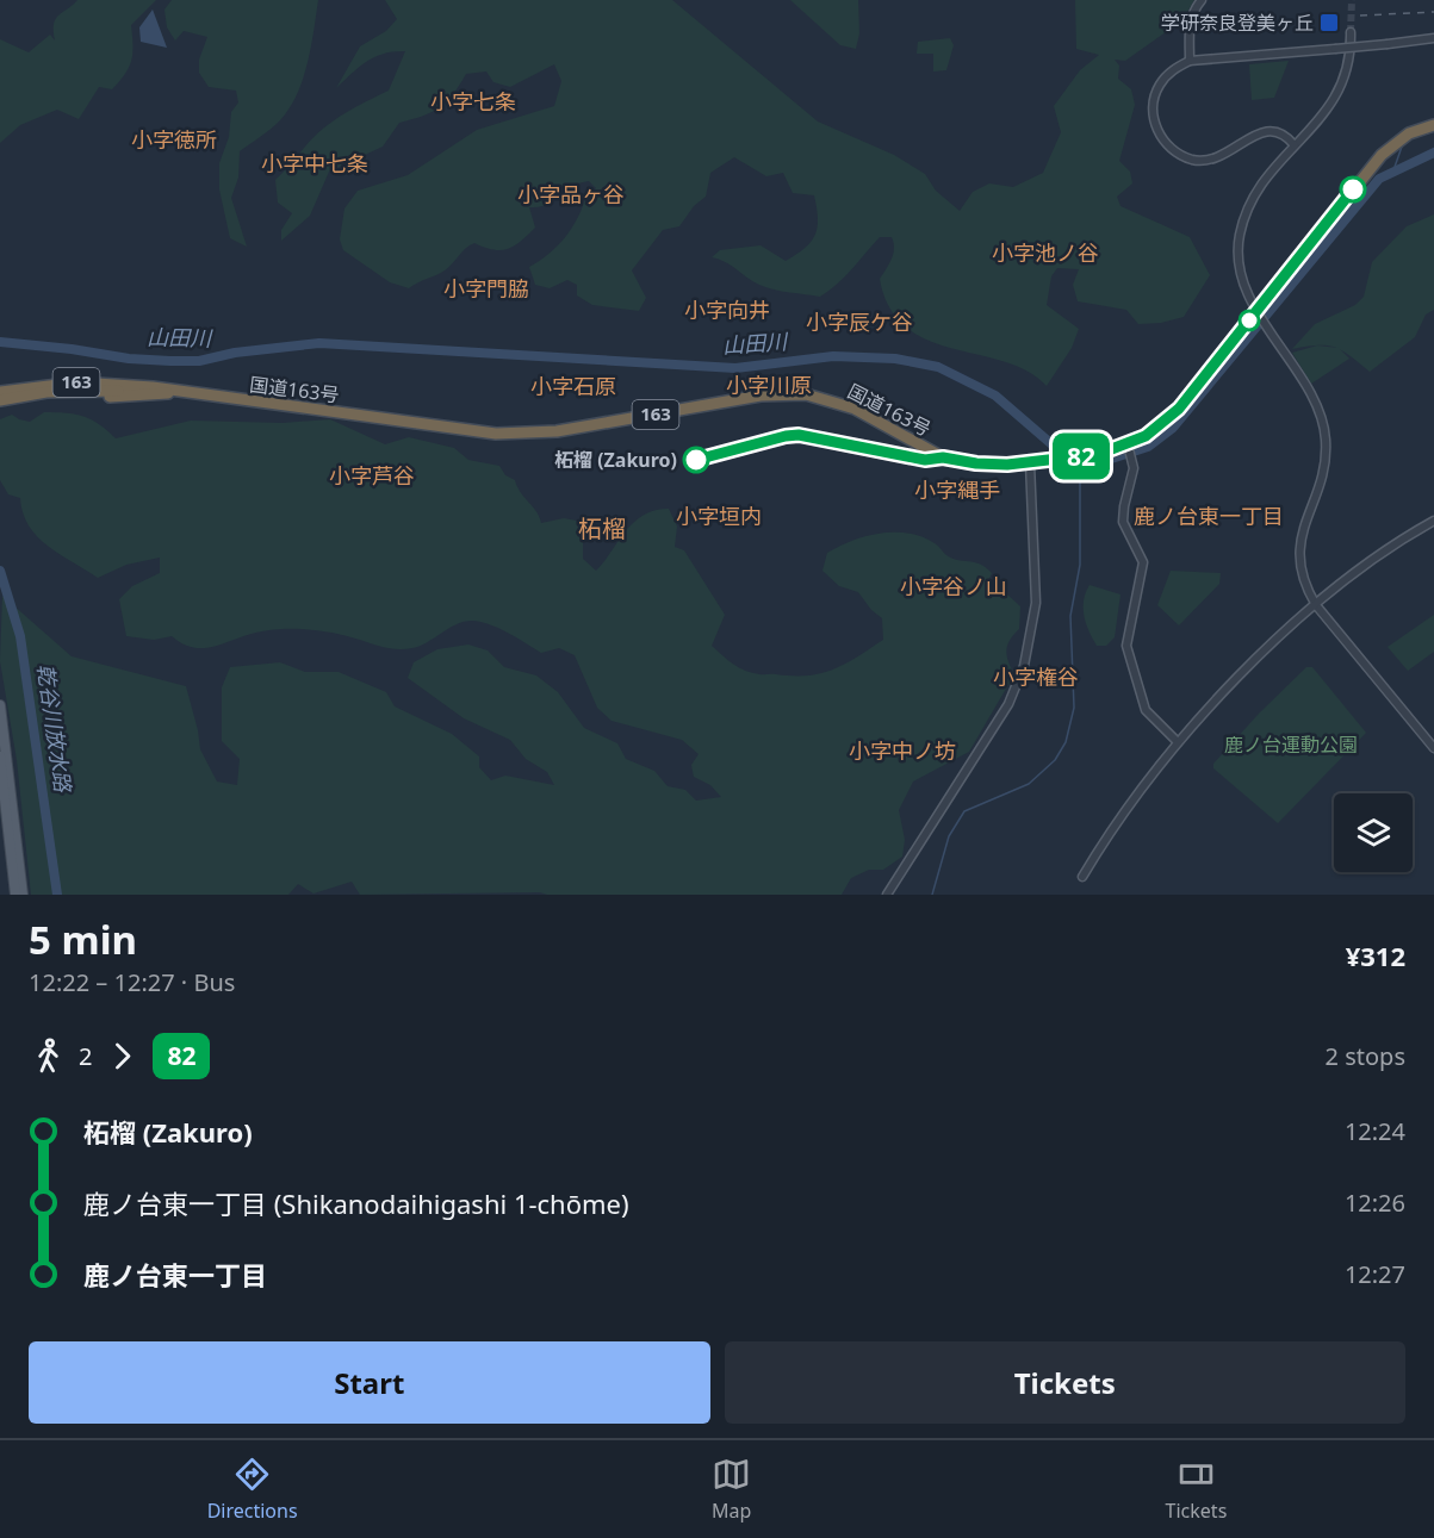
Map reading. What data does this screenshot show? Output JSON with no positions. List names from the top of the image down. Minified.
{"streets":{"highway":["163","国道163号"]},"crossings":[["163","国道163号"]],"districts":["小字七条","小字徳所","小字中七条","小字品ヶ谷","小字池ノ谷","小字門脇","小字向井","小字辰ケ谷","小字川原","小字石原","小字芦谷","小字縄手","小字垣内","鹿ノ台東一丁目","柘榴","小字谷ノ山","小字権谷","小字中ノ坊"],"water":["山田川","乾谷川放水路"],"parks":["鹿ノ台運動公園"],"places":{"transit":["学研奈良登美ヶ丘"],"other":["柘榴 (Zakuro)"]},"lines":["bus line 82"],"page":{"on_map":"82","heading":["5 min","12:22 – 12:27 · Bus","¥312"],"legs":["2","82","2 stops"],"list":[{"name":"柘榴 (Zakuro)","value":"12:24"},{"name":"鹿ノ台東一丁目 (Shikanodaihigashi 1-chōme)","value":"12:26"},{"name":"鹿ノ台東一丁目","value":"12:27"}],"buttons":["Start","Tickets"],"tabs":["Directions","Map","Tickets"]}}
